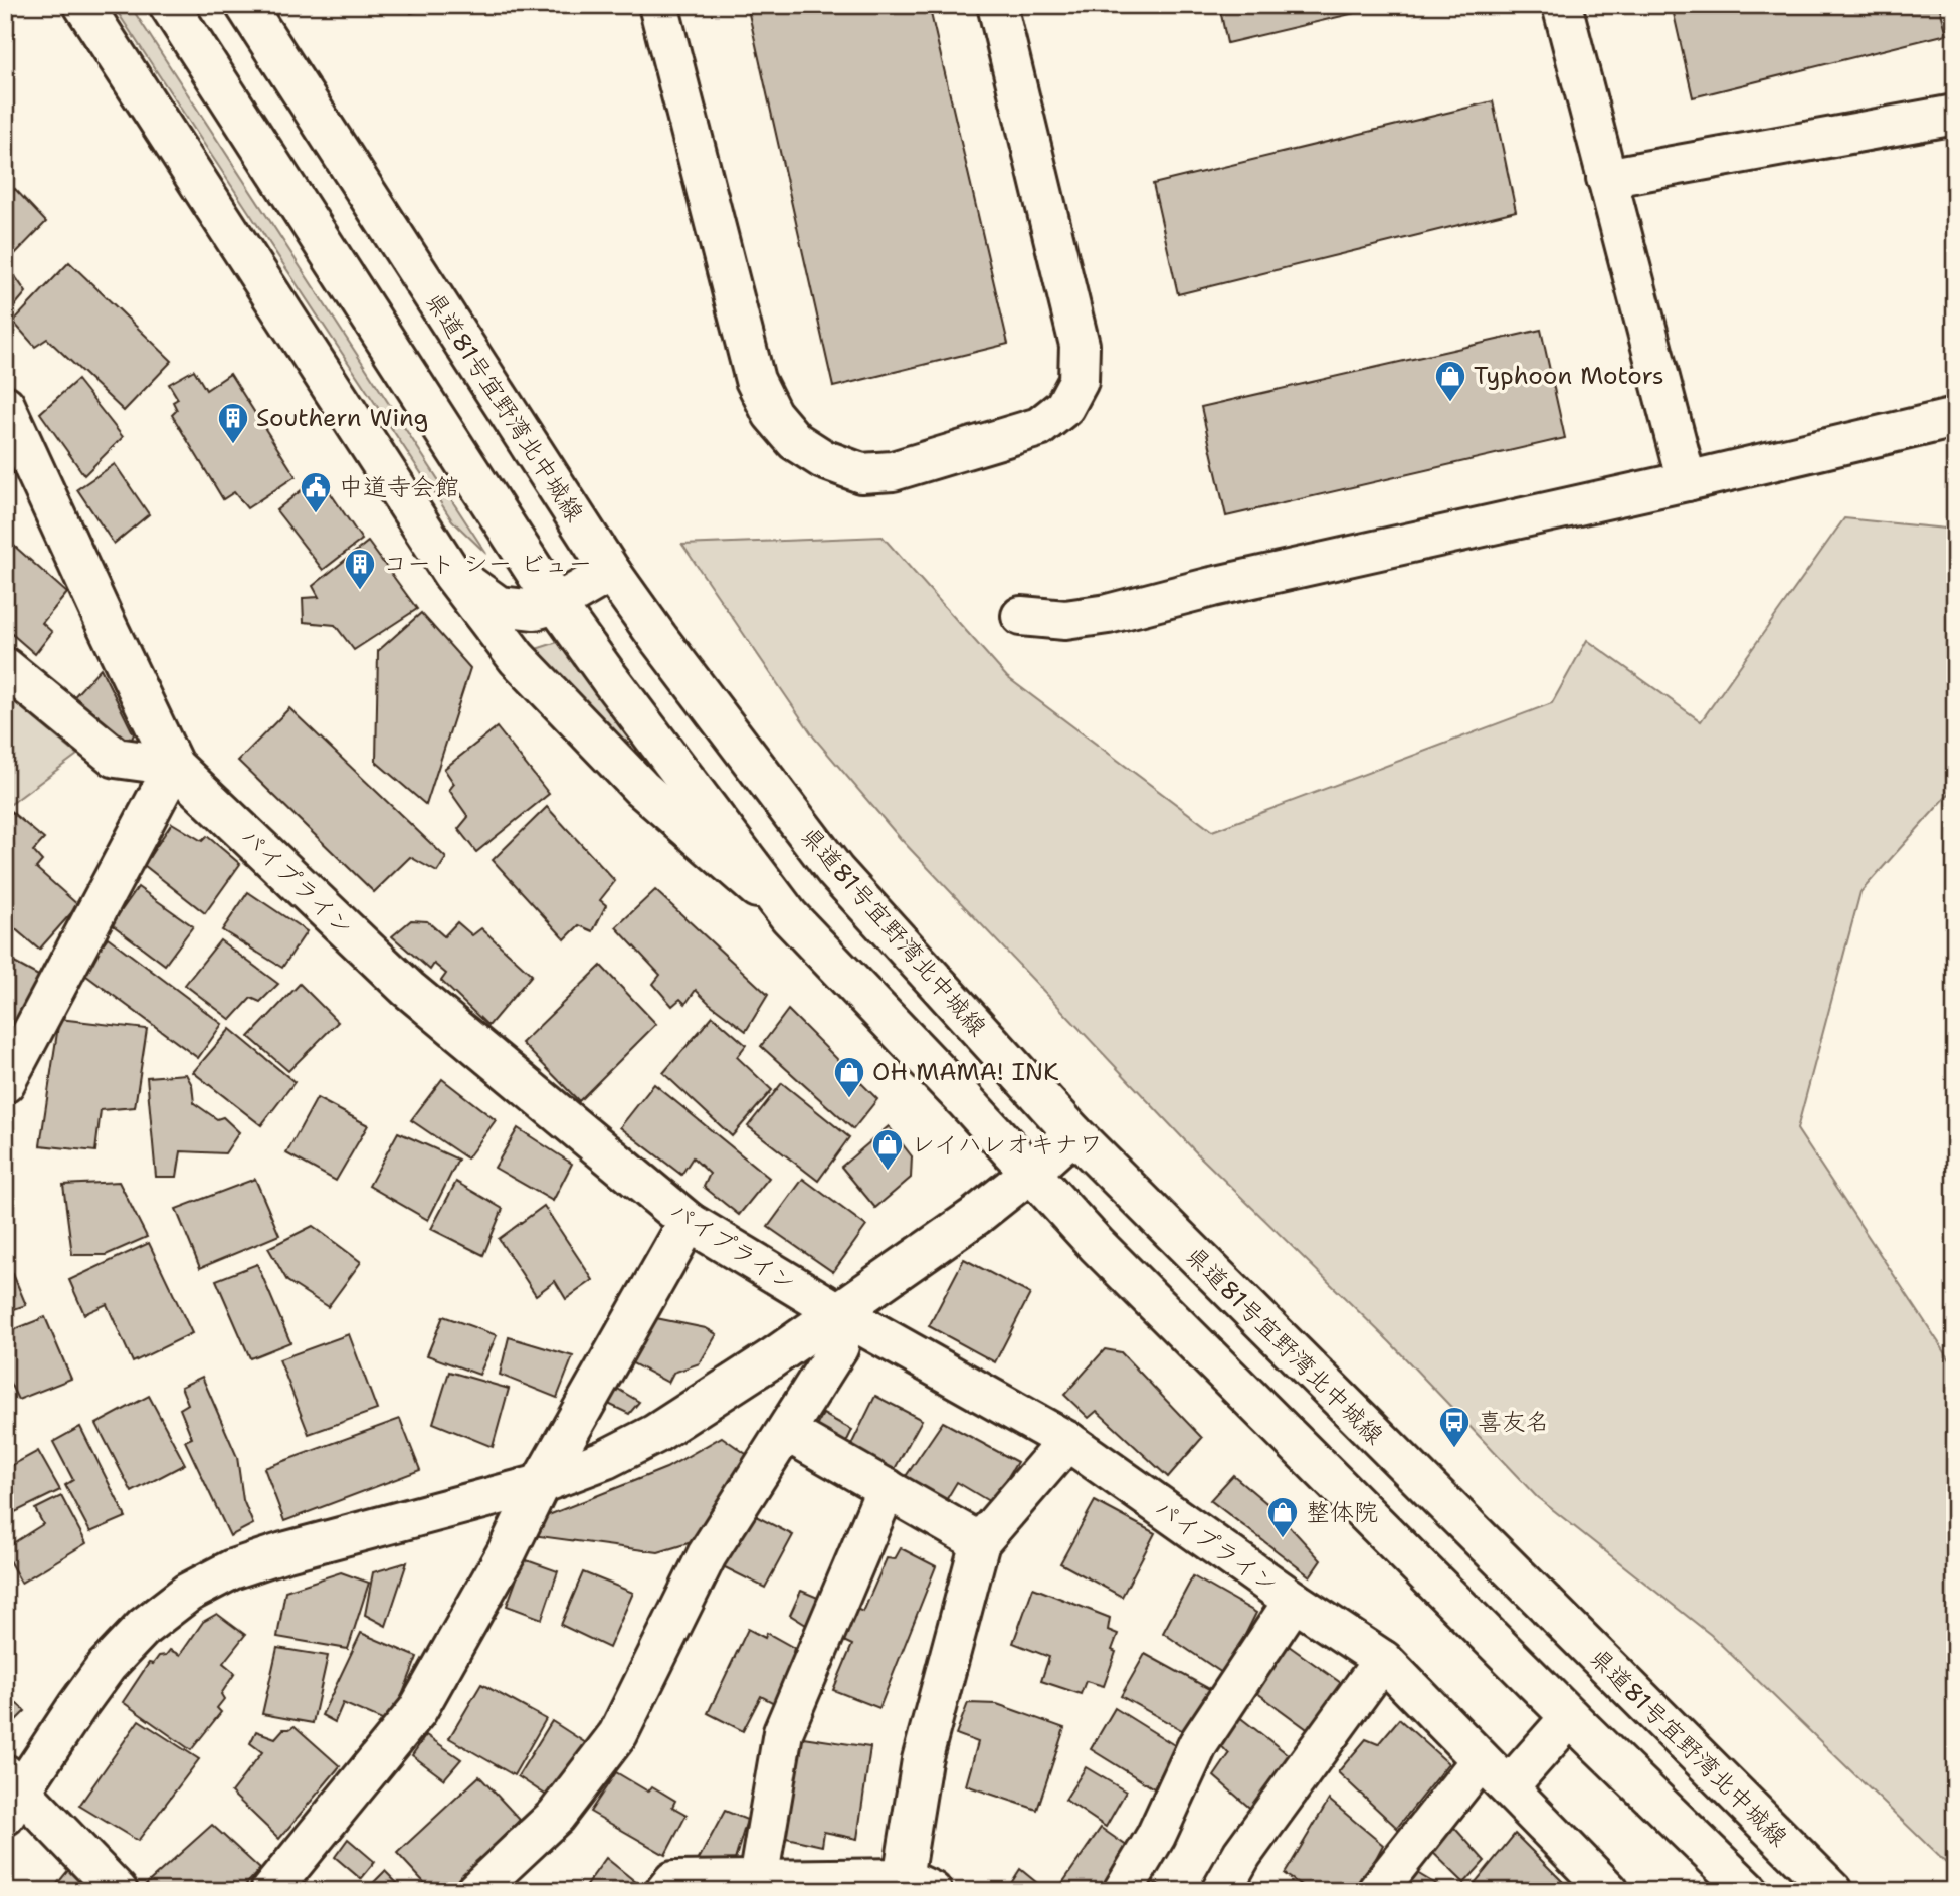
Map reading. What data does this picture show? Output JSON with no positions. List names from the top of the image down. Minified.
{"streets":{"street":["県道81号宜野湾北中城線","パイプライン"]},"places":{"shop":["Typhoon Motors","OH MAMA! INK","レイハレオキナワ","整体院"],"building":["Southern Wing","コート シー ビュー"],"public building":["中道寺会館"],"bus stop":["喜友名"]}}
